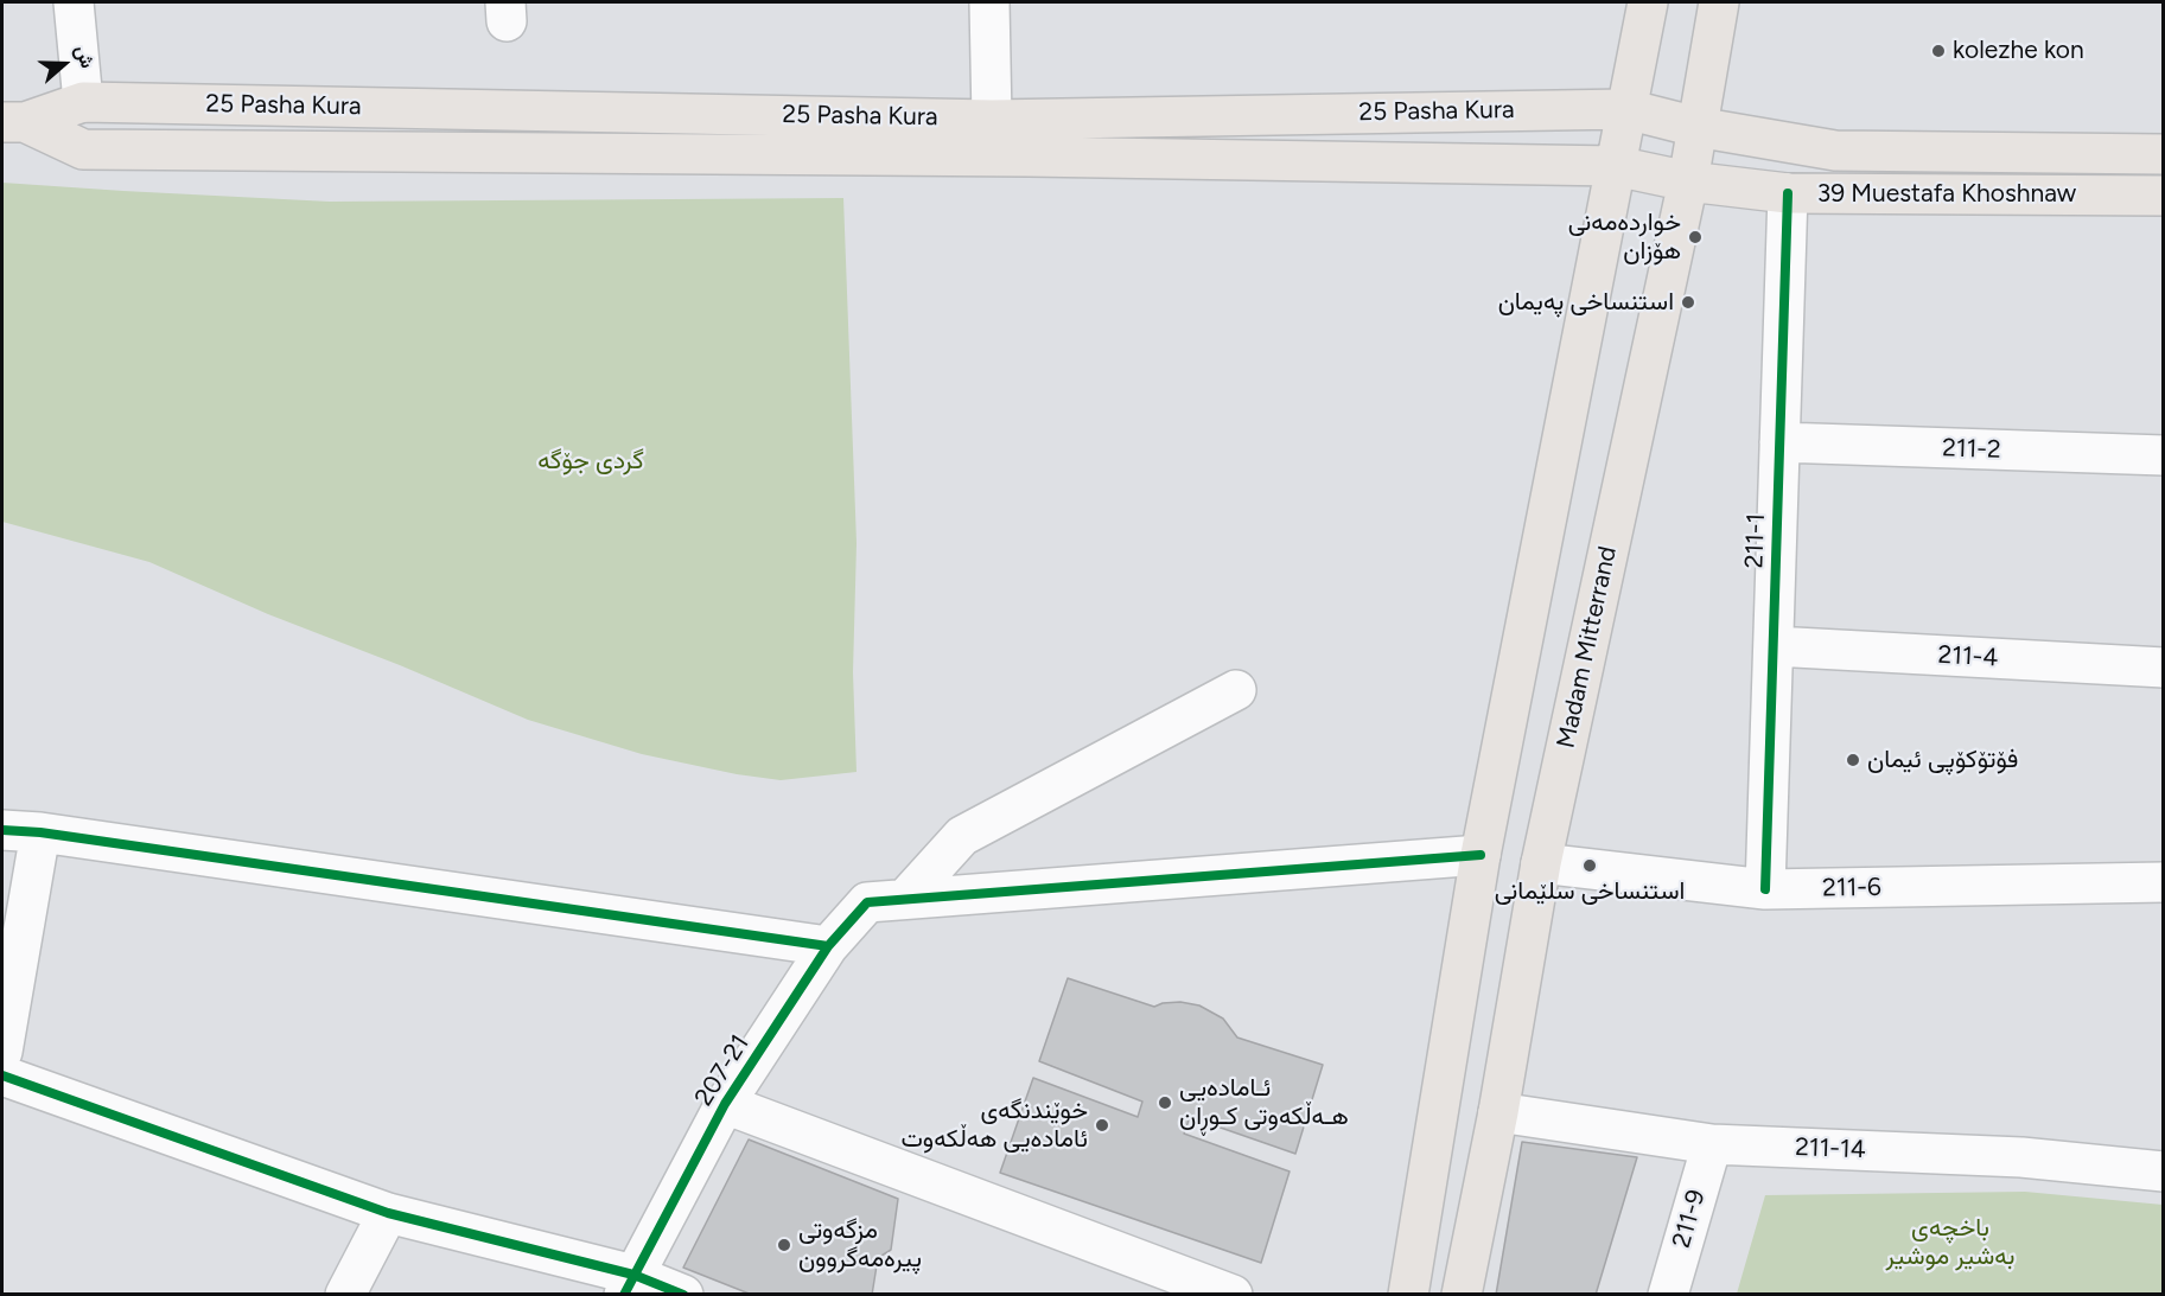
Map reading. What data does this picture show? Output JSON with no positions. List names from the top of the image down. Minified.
{"streets":{"main road":["25 Pasha Kura","39 Muestafa Khoshnaw","Madam Mitterrand"],"street":["211-2","211-1","211-4","211-6","207-21","211-14","211-9"]},"crossings":[["25 Pasha Kura","39 Muestafa Khoshnaw"],["25 Pasha Kura","Madam Mitterrand"],["39 Muestafa Khoshnaw","211-1"],["39 Muestafa Khoshnaw","Madam Mitterrand"],["211-2","211-1"],["211-1","211-4"],["211-1","211-6"],["Madam Mitterrand","211-6"],["Madam Mitterrand","211-14"],["211-14","211-9"]],"parks":["گردی جۆگە","باخچەی بەشیر موشیر"],"places":["kolezhe kon","خواردە‌مە‌نی ھۆزان","استنساخی پە‌یمان","فۆتۆکۆپی ئیمان","استنساخی سلێمانی","ئـامادەیی هـەڵکەوتی کـوڕان","خوێندنگەی ئامادەیی هەڵکەوت","مزگەوتی پیرەمەگروون"],"north":"right"}
